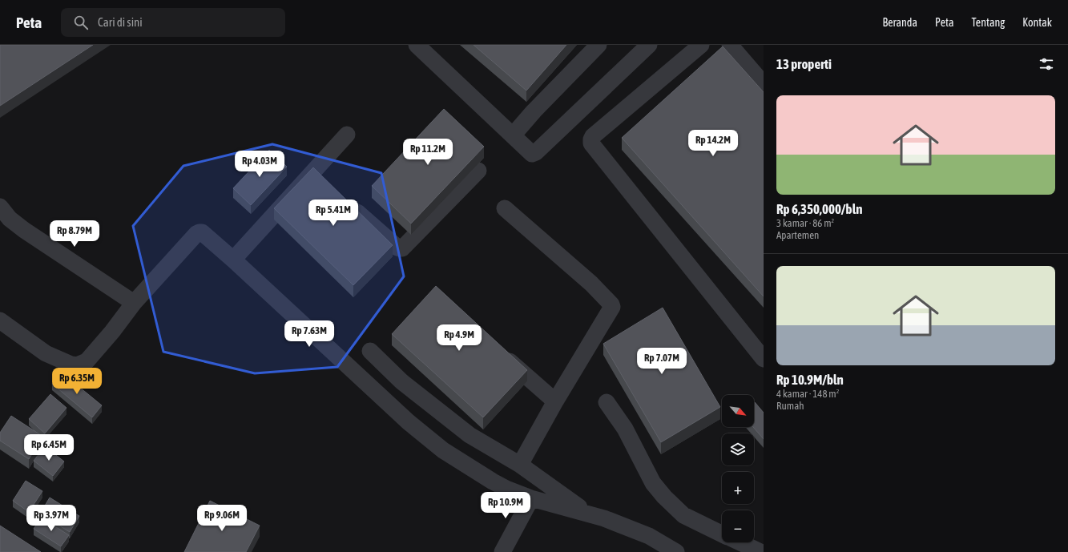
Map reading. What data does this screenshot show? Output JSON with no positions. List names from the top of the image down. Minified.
{"north":"bottom right","page":{"header":"Peta","search":"Cari di sini","nav":["Beranda","Peta","Tentang","Kontak"],"heading":"13 properti","list":[{"name":"Rp 6,350,000/bln","note":"3 kamar · 86 m² · Apartemen"},{"name":"Rp 10.9M/bln","note":"4 kamar · 148 m² · Rumah"}],"price":["Rp 14.2M","Rp 11.2M","Rp 4.03M","Rp 5.41M","Rp 8.79M","Rp 7.63M","Rp 4.9M","Rp 7.07M","Rp 6.35M","Rp 6.45M","Rp 10.9M","Rp 3.97M","Rp 9.06M"],"map_buttons":["+","−"]}}
